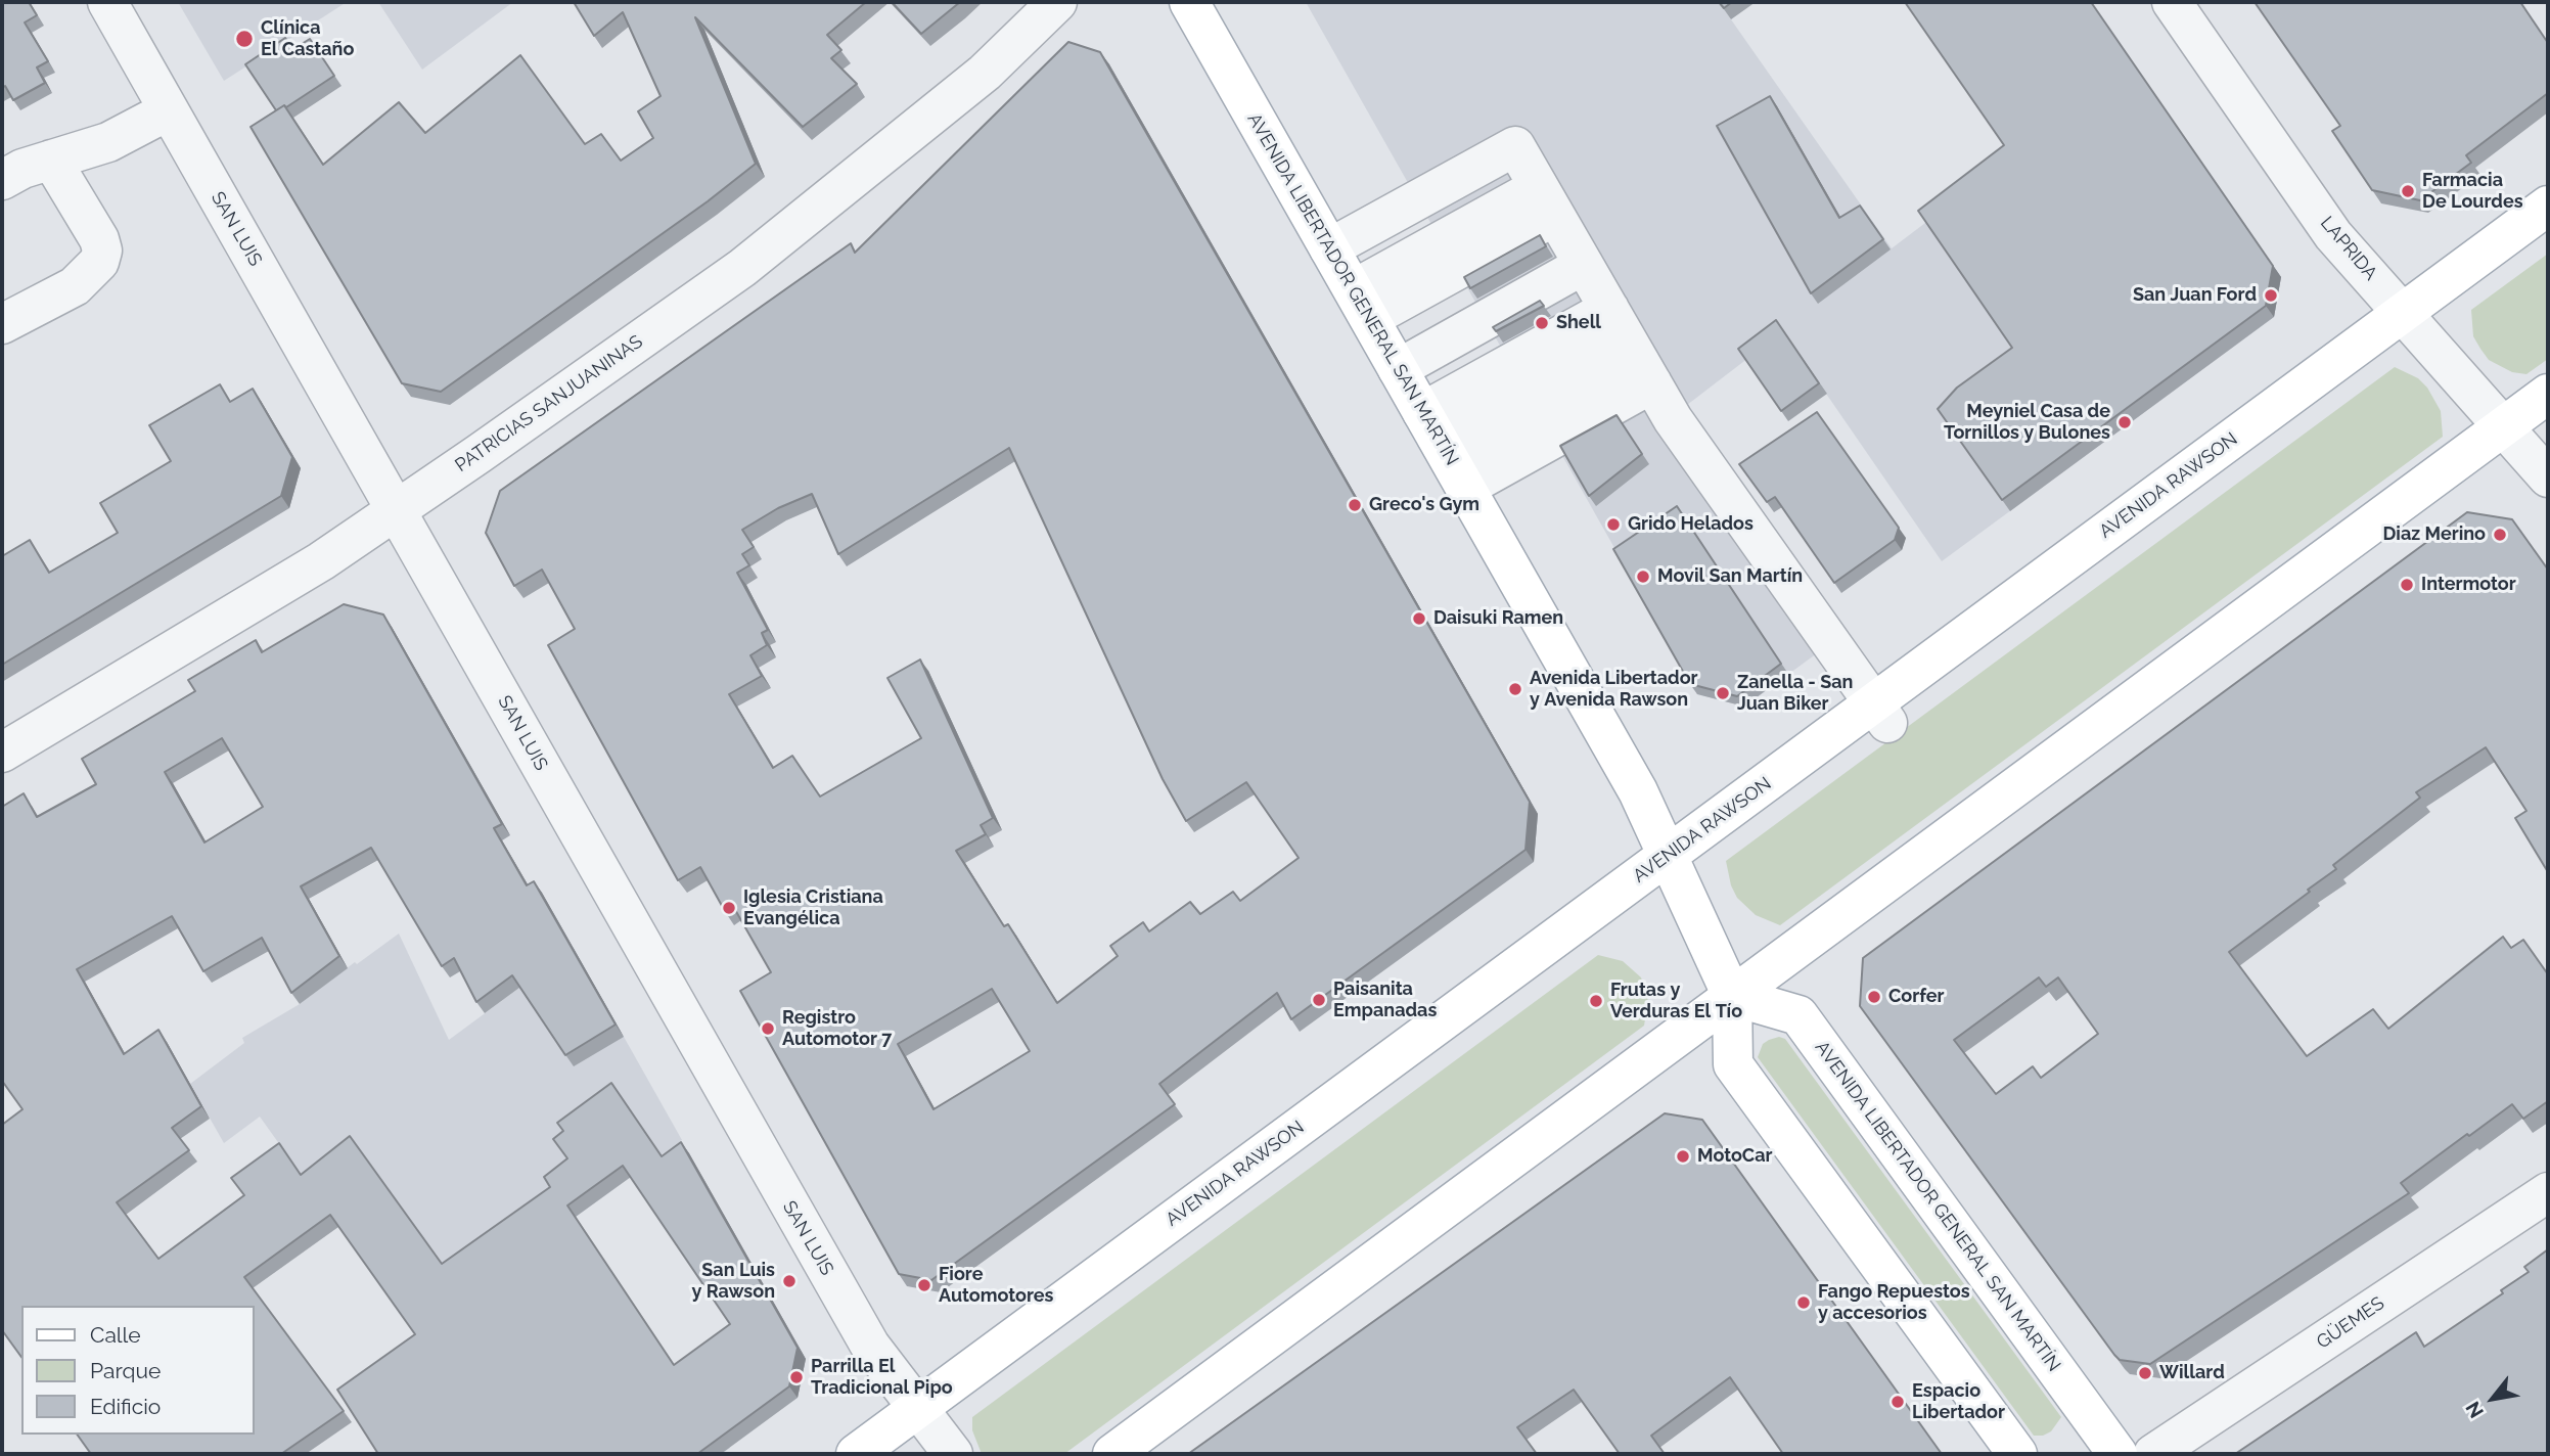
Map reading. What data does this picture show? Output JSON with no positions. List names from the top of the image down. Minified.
{"streets":{"main road":["AVENIDA LIBERTADOR GENERAL SAN MARTÍN","AVENIDA RAWSON"],"street":["SAN LUIS","LAPRIDA","PATRICIAS SANJUANINAS","GÜEMES"]},"crossings":[["SAN LUIS","PATRICIAS SANJUANINAS"],["SAN LUIS","AVENIDA RAWSON"],["LAPRIDA","AVENIDA RAWSON"],["AVENIDA LIBERTADOR GENERAL SAN MARTÍN","AVENIDA RAWSON"]],"places":["Clínica El Castaño","Farmacia De Lourdes","San Juan Ford","Shell","Meyniel Casa de Tornillos y Bulones","Greco's Gym","Grido Helados","Diaz Merino","Movil San Martín","Intermotor","Daisuki Ramen","Avenida Libertador y Avenida Rawson","Zanella - San Juan Biker","Iglesia Cristiana Evangélica","Corfer","Paisanita Empanadas","Frutas y Verduras El Tío","Registro Automotor 7","MotoCar","San Luis y Rawson","Fiore Automotores","Fango Repuestos y accesorios","Willard","Parrilla El Tradicional Pipo","Espacio Libertador"],"legend":["Calle","Parque","Edificio"],"north":"bottom left"}
